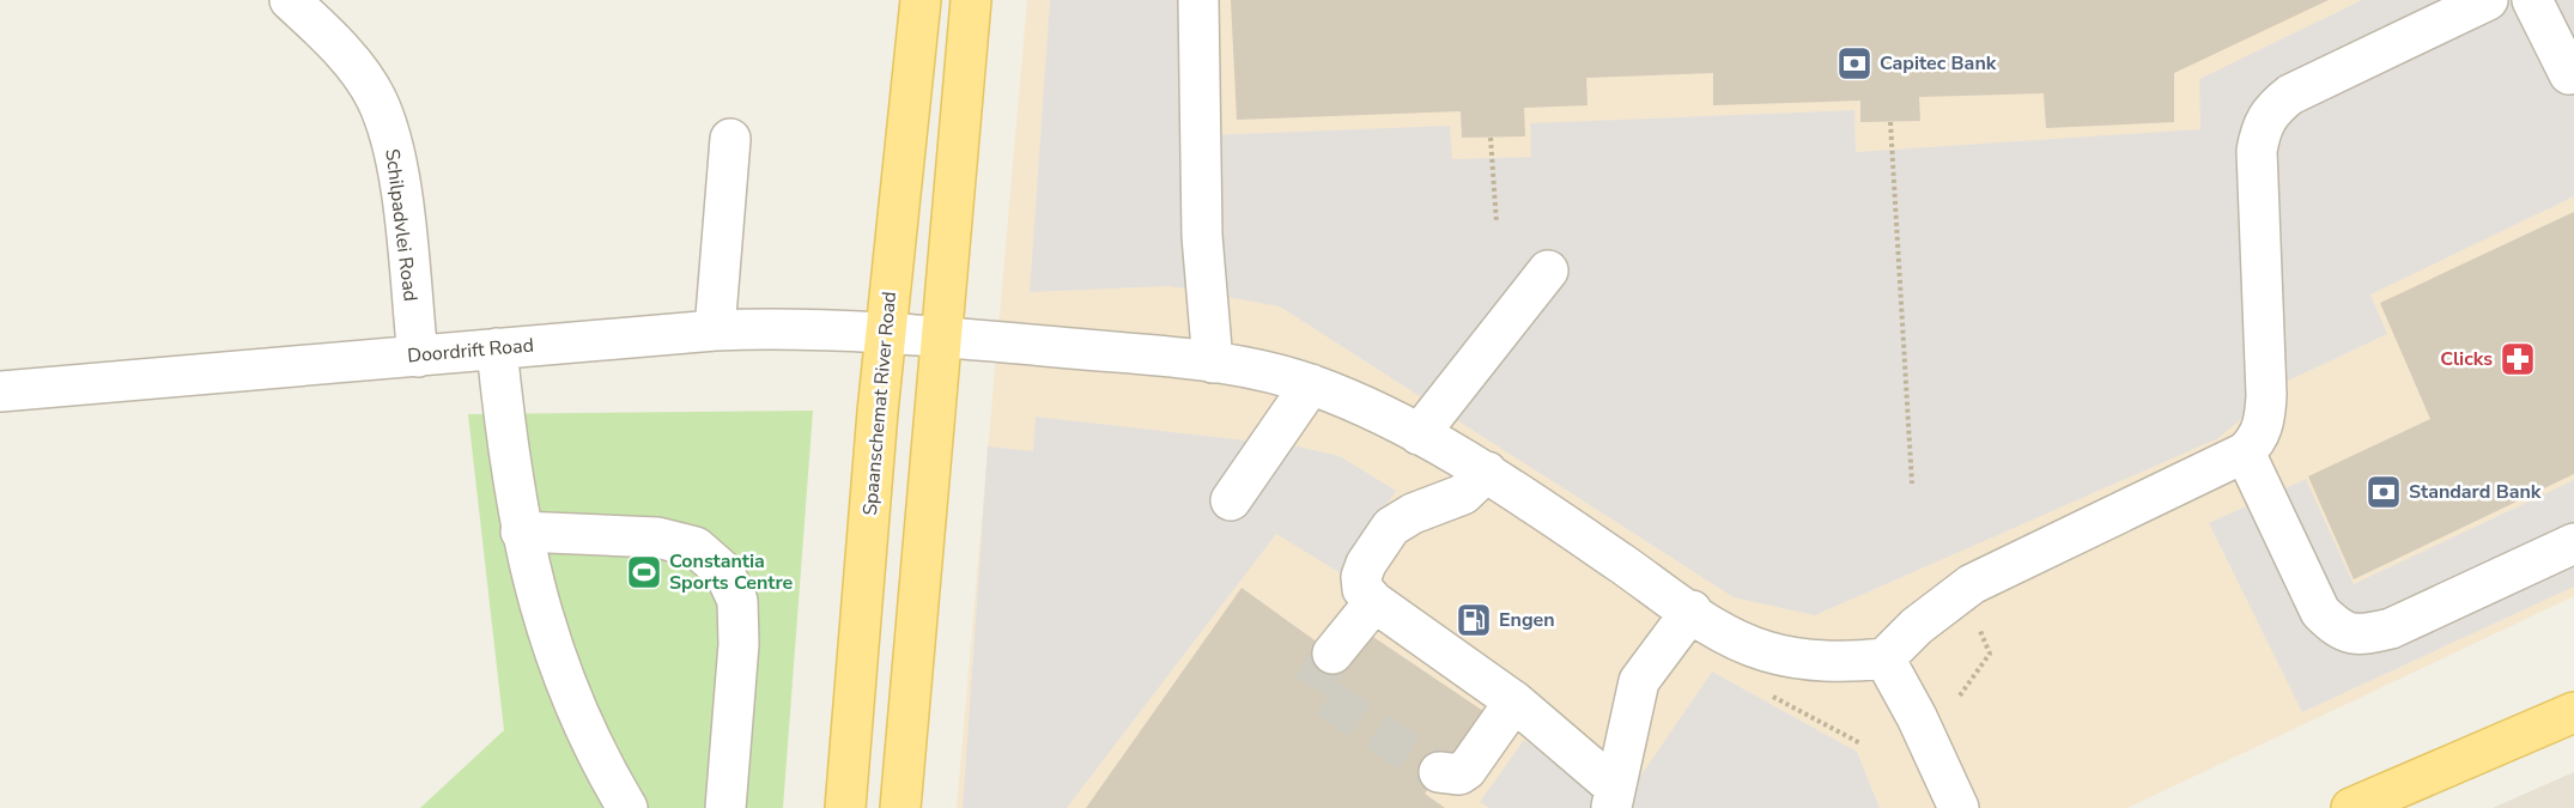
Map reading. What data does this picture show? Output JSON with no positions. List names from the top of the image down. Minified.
{"streets":{"main road":["Spaanschemat River Road"],"street":["Schilpadvlei Road","Doordrift Road"]},"crossings":[["Schilpadvlei Road","Doordrift Road"],["Doordrift Road","Spaanschemat River Road"]],"places":{"bank":["Capitec Bank","Standard Bank"],"pharmacy":["Clicks"],"sports":["Constantia Sports Centre"],"fuel station":["Engen"]}}
